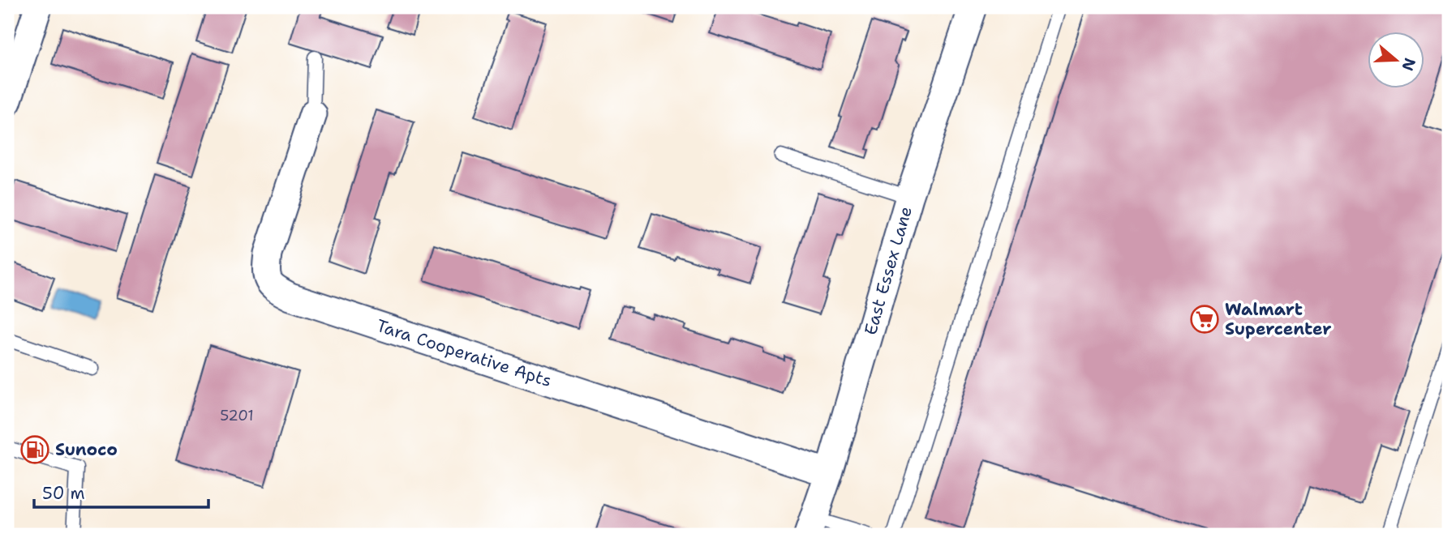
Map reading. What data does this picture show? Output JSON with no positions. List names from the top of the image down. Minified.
{"streets":{"street":["East Essex Lane","Tara Cooperative Apts"]},"crossings":[["East Essex Lane","Tara Cooperative Apts"]],"places":{"supermarket":["Walmart Supercenter"],"fuel station":["Sunoco"]},"house_numbers":["5201"],"scale_bar":"50 m","north":"right"}
